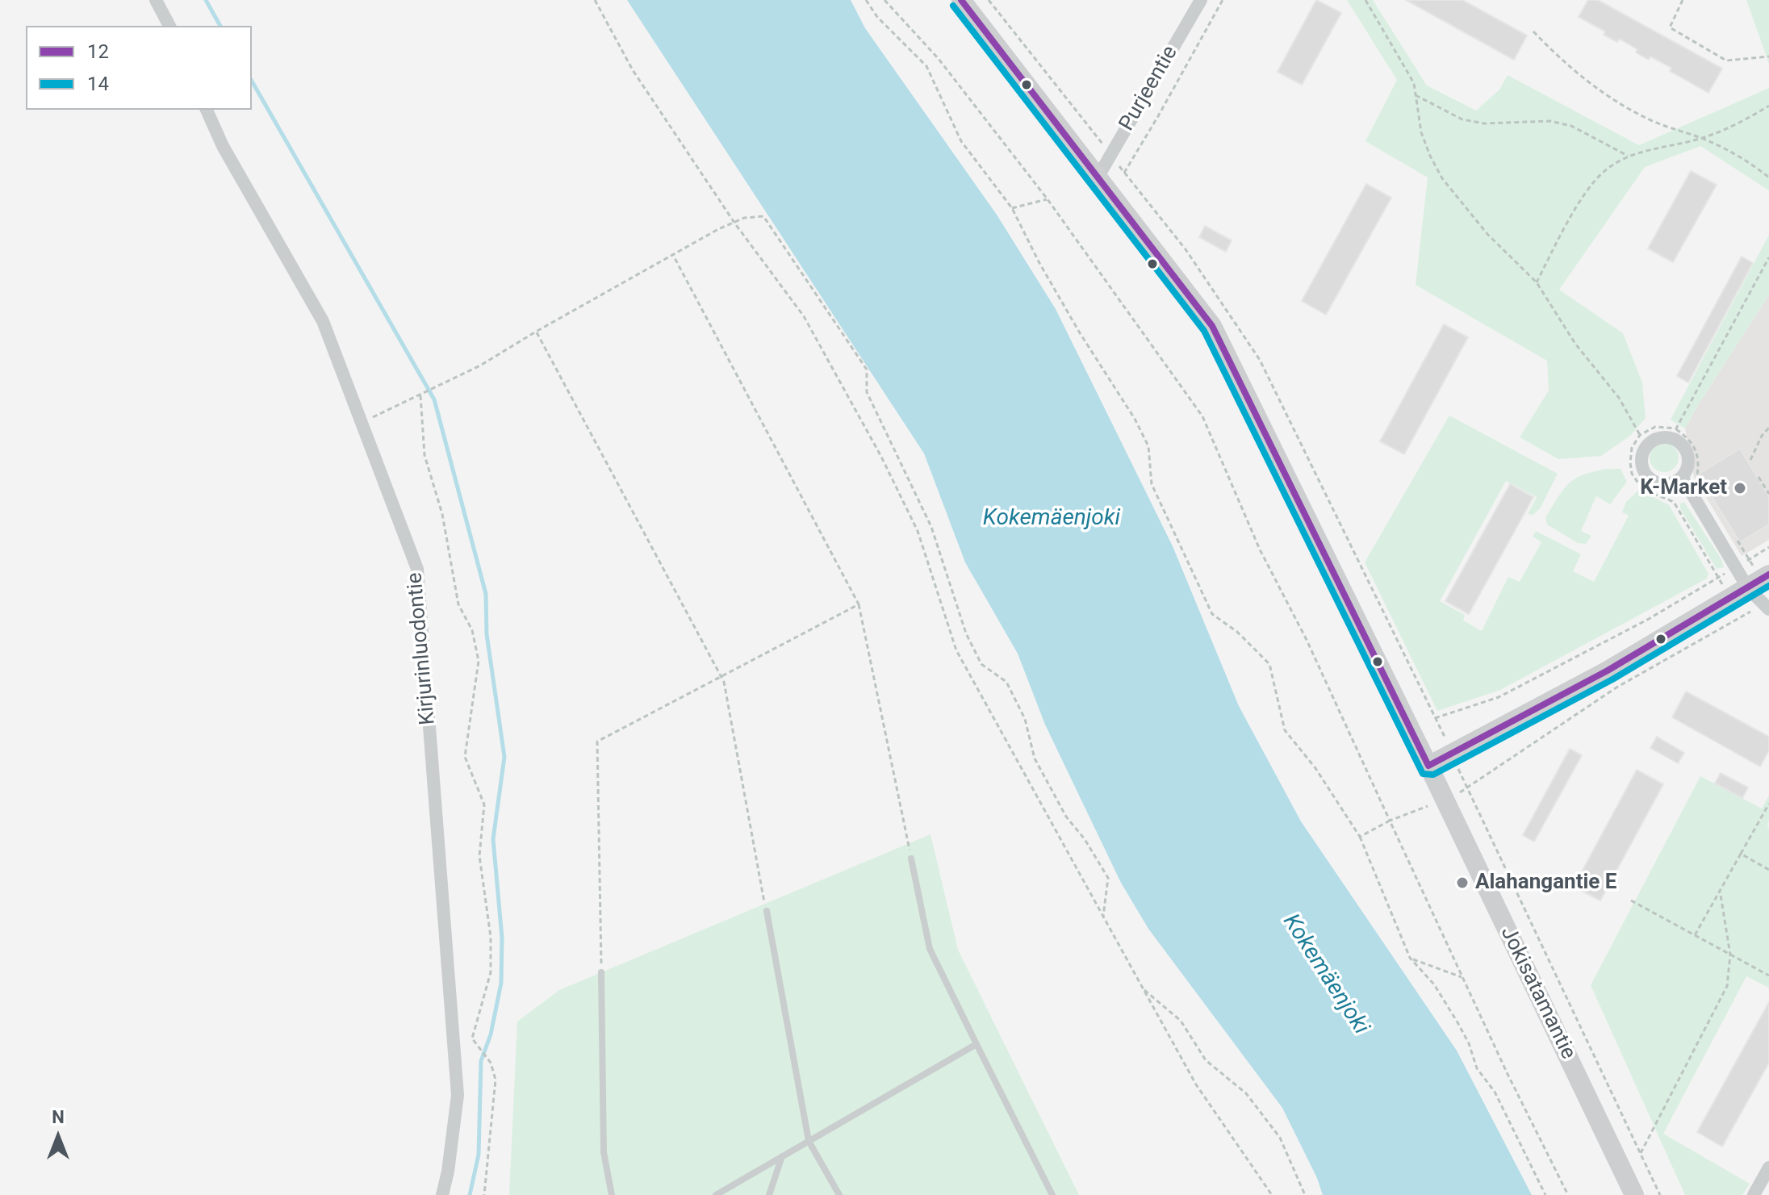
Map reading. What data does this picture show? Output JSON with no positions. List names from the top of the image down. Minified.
{"streets":{"street":["Purjeentie","Kirjurinluodontie","Jokisatamantie"]},"crossings":[["Purjeentie","Jokisatamantie"]],"water":["Kokemäenjoki"],"places":["K-Market","Alahangantie E"],"lines":["transit line 12","transit line 14"],"legend":["12","14"],"north":"top"}
